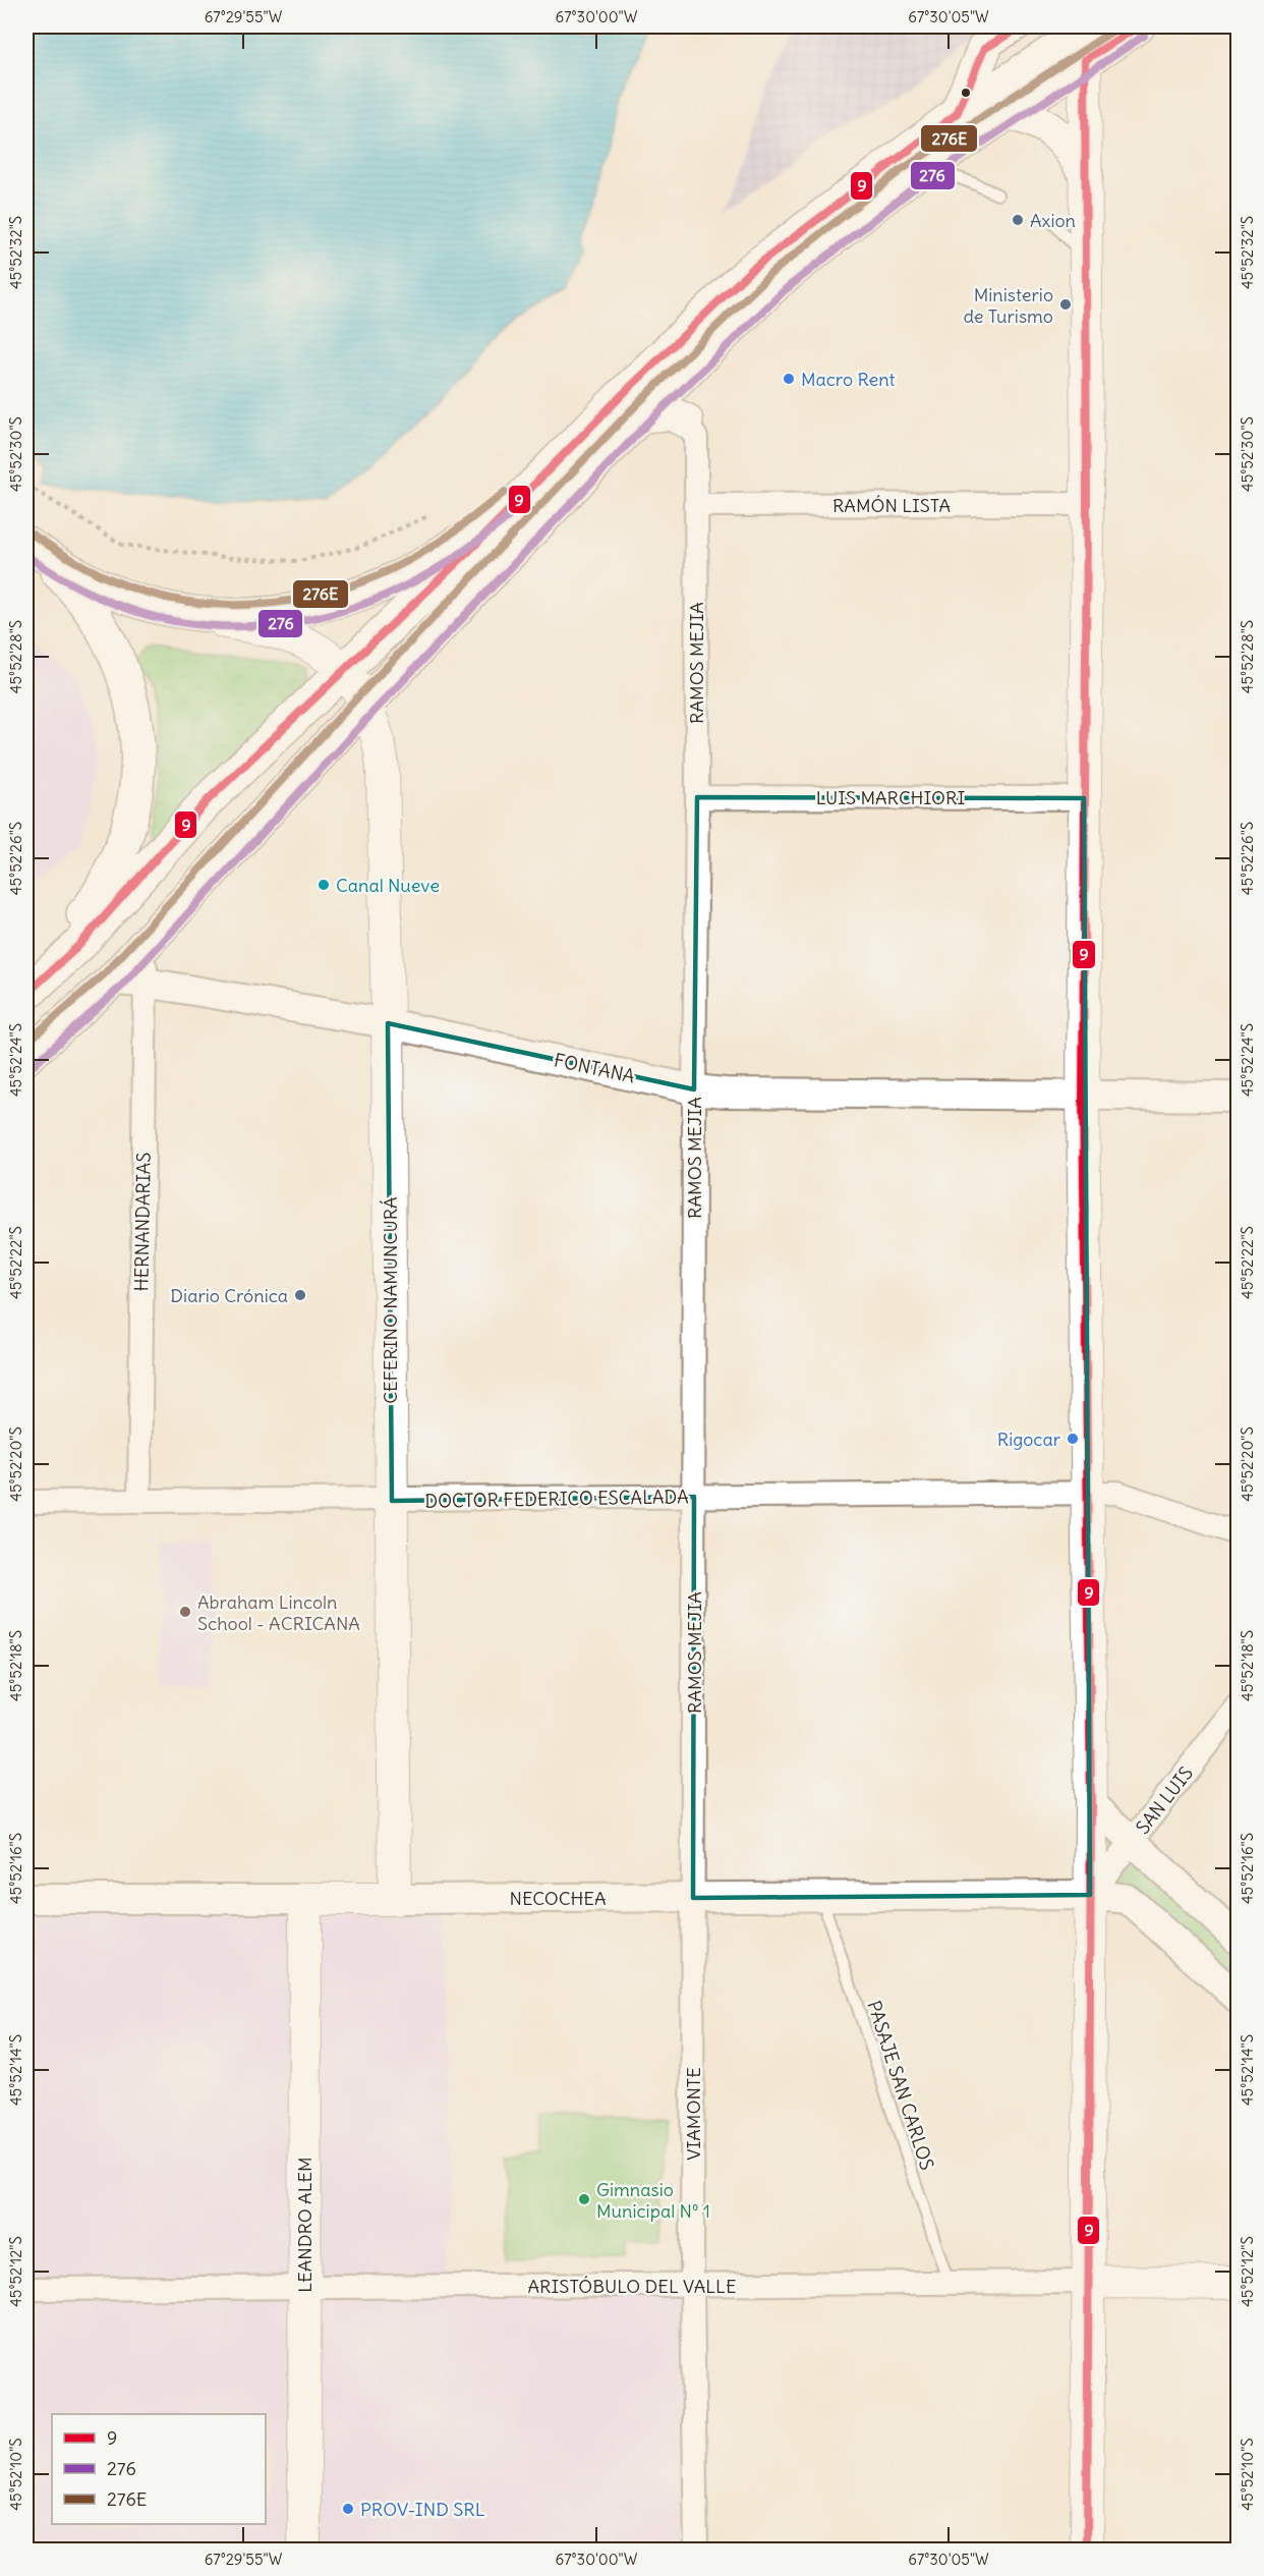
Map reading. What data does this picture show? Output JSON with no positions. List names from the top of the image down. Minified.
{"streets":{"main road":["CEFERINO NAMUNCURÁ","NECOCHEA","LEANDRO ALEM","ARISTÓBULO DEL VALLE"],"street":["RAMÓN LISTA","RAMOS MEJIA","LUIS MARCHIORI","FONTANA","HERNANDARIAS","DOCTOR FEDERICO ESCALADA","SAN LUIS","VIAMONTE"],"lane":["PASAJE SAN CARLOS"]},"crossings":[["RAMÓN LISTA","RAMOS MEJIA"],["RAMOS MEJIA","LUIS MARCHIORI"],["RAMOS MEJIA","FONTANA"],["RAMOS MEJIA","DOCTOR FEDERICO ESCALADA"],["RAMOS MEJIA","NECOCHEA"],["RAMOS MEJIA","VIAMONTE"],["FONTANA","HERNANDARIAS"],["FONTANA","CEFERINO NAMUNCURÁ"],["HERNANDARIAS","DOCTOR FEDERICO ESCALADA"],["CEFERINO NAMUNCURÁ","DOCTOR FEDERICO ESCALADA"],["CEFERINO NAMUNCURÁ","NECOCHEA"],["SAN LUIS","NECOCHEA"],["NECOCHEA","PASAJE SAN CARLOS"],["NECOCHEA","VIAMONTE"],["NECOCHEA","LEANDRO ALEM"],["PASAJE SAN CARLOS","ARISTÓBULO DEL VALLE"],["VIAMONTE","ARISTÓBULO DEL VALLE"],["LEANDRO ALEM","ARISTÓBULO DEL VALLE"]],"places":["Axion","Ministerio de Turismo","Macro Rent","Canal Nueve","Diario Crónica","Rigocar","Abraham Lincoln School - ACRICANA","Gimnasio Municipal Nº 1","PROV-IND SRL"],"lines":["transit line 9","transit line 276E","transit line 276"],"legend":["9","276","276E"],"coordinates":["67°29'55\"W","67°30'00\"W","67°30'05\"W","45°52'32\"S","45°52'30\"S","45°52'28\"S","45°52'26\"S","45°52'24\"S","45°52'22\"S","45°52'20\"S","45°52'18\"S","45°52'16\"S","45°52'14\"S","45°52'12\"S","45°52'10\"S"]}
